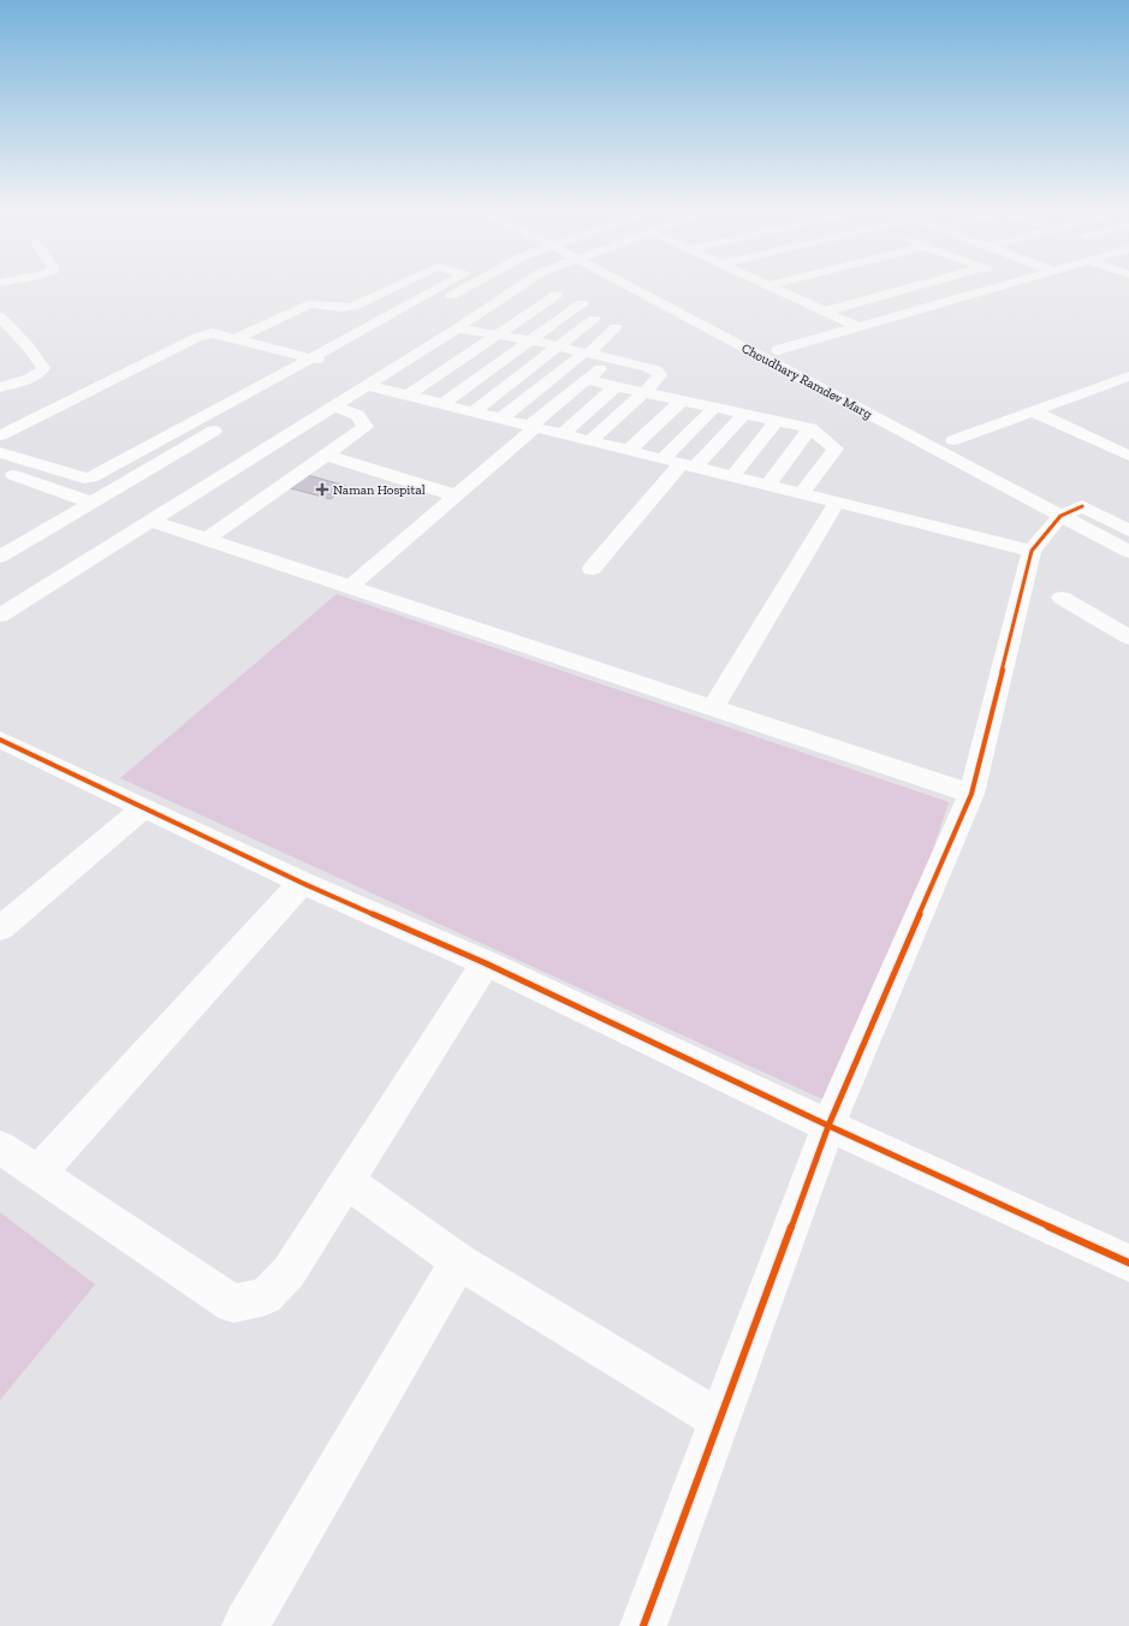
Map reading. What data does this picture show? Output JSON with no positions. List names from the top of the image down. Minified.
{"streets":{"street":["Choudhary Ramdev Marg"]},"places":{"health":["Naman Hospital"]}}
